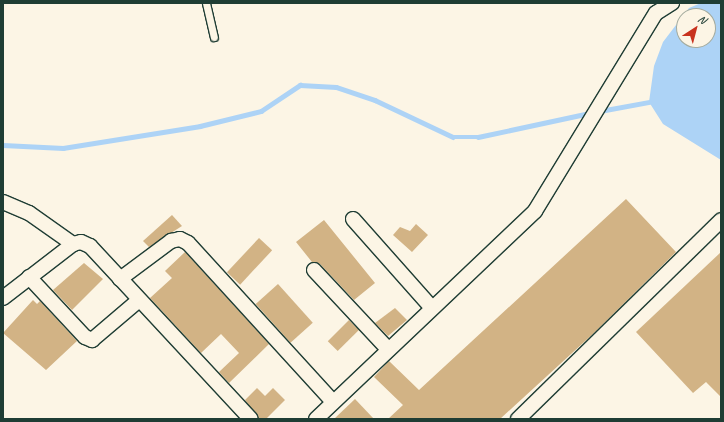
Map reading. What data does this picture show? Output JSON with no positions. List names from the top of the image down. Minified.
{"north":"top right"}
